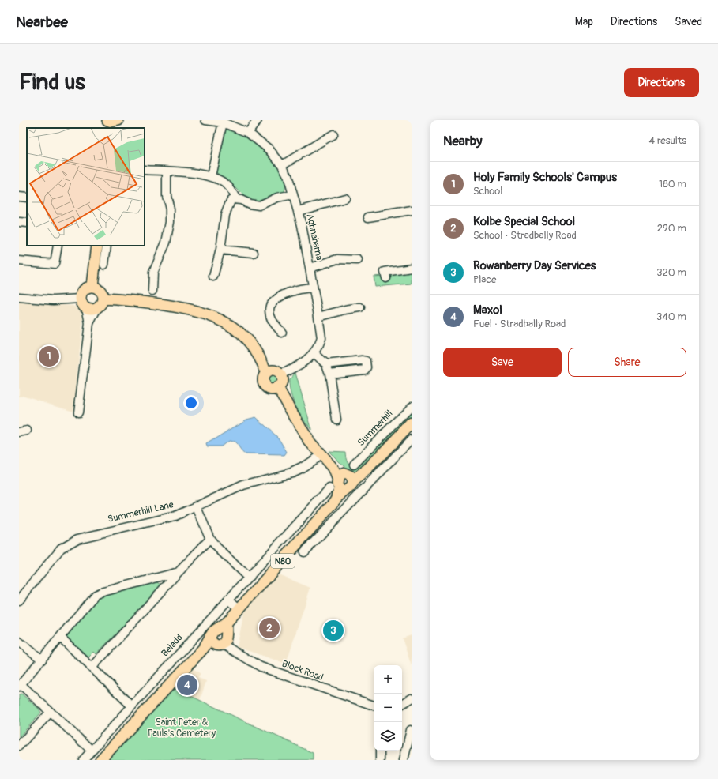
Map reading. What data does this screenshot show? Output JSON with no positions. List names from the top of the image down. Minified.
{"streets":{"main road":["N80"],"street":["Aghnaharna","Summerhill","Summerhill Lane","Beladd","Block Road"]},"crossings":[["N80","Beladd"],["N80","Block Road"]],"parks":["Saint Peter & Pauls's Cemetery"],"page":{"header":"Nearbee","nav":["Map","Directions","Saved"],"buttons":["Directions",["Save","Share"]],"title":"Find us","heading":["Nearby","4 results"],"list":[{"mark":"1","name":"Holy Family Schools' Campus","note":"School","value":"180 m"},{"mark":"2","name":"Kolbe Special School","note":"School · Stradbally Road","value":"290 m"},{"mark":"3","name":"Rowanberry Day Services","note":"Place","value":"320 m"},{"mark":"4","name":"Maxol","note":"Fuel · Stradbally Road","value":"340 m"}],"pins":["1","2","3","4"],"map_buttons":["+","−"]}}
